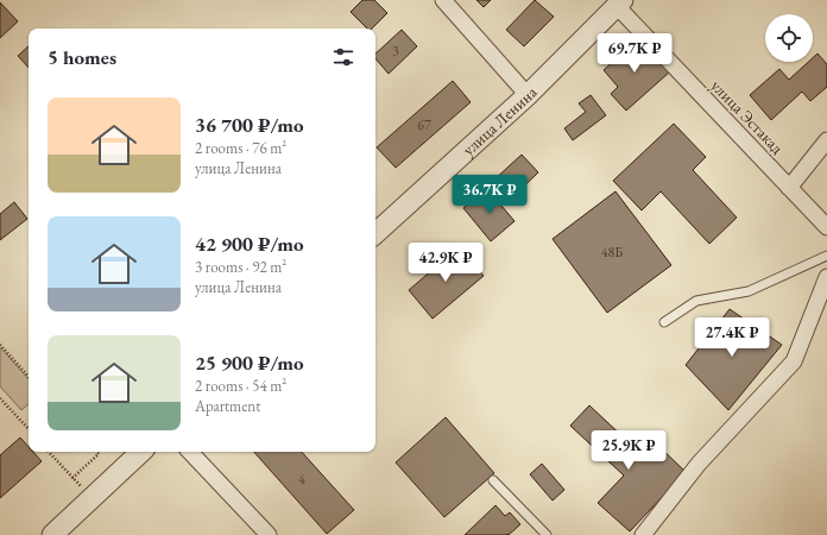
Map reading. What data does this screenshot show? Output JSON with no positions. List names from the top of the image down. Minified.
{"streets":{"street":["улица Эстакад","улица Ленина"]},"crossings":[["улица Эстакад","улица Ленина"]],"house_numbers":["3","67","48Б","4"],"page":{"heading":"5 homes","price":["69.7K ₽","36.7K ₽","42.9K ₽","27.4K ₽","25.9K ₽"],"list":[{"name":"36 700 ₽/mo","note":"2 rooms · 76 m² · улица Ленина"},{"name":"42 900 ₽/mo","note":"3 rooms · 92 m² · улица Ленина"},{"name":"25 900 ₽/mo","note":"2 rooms · 54 m² · Apartment"}]}}
